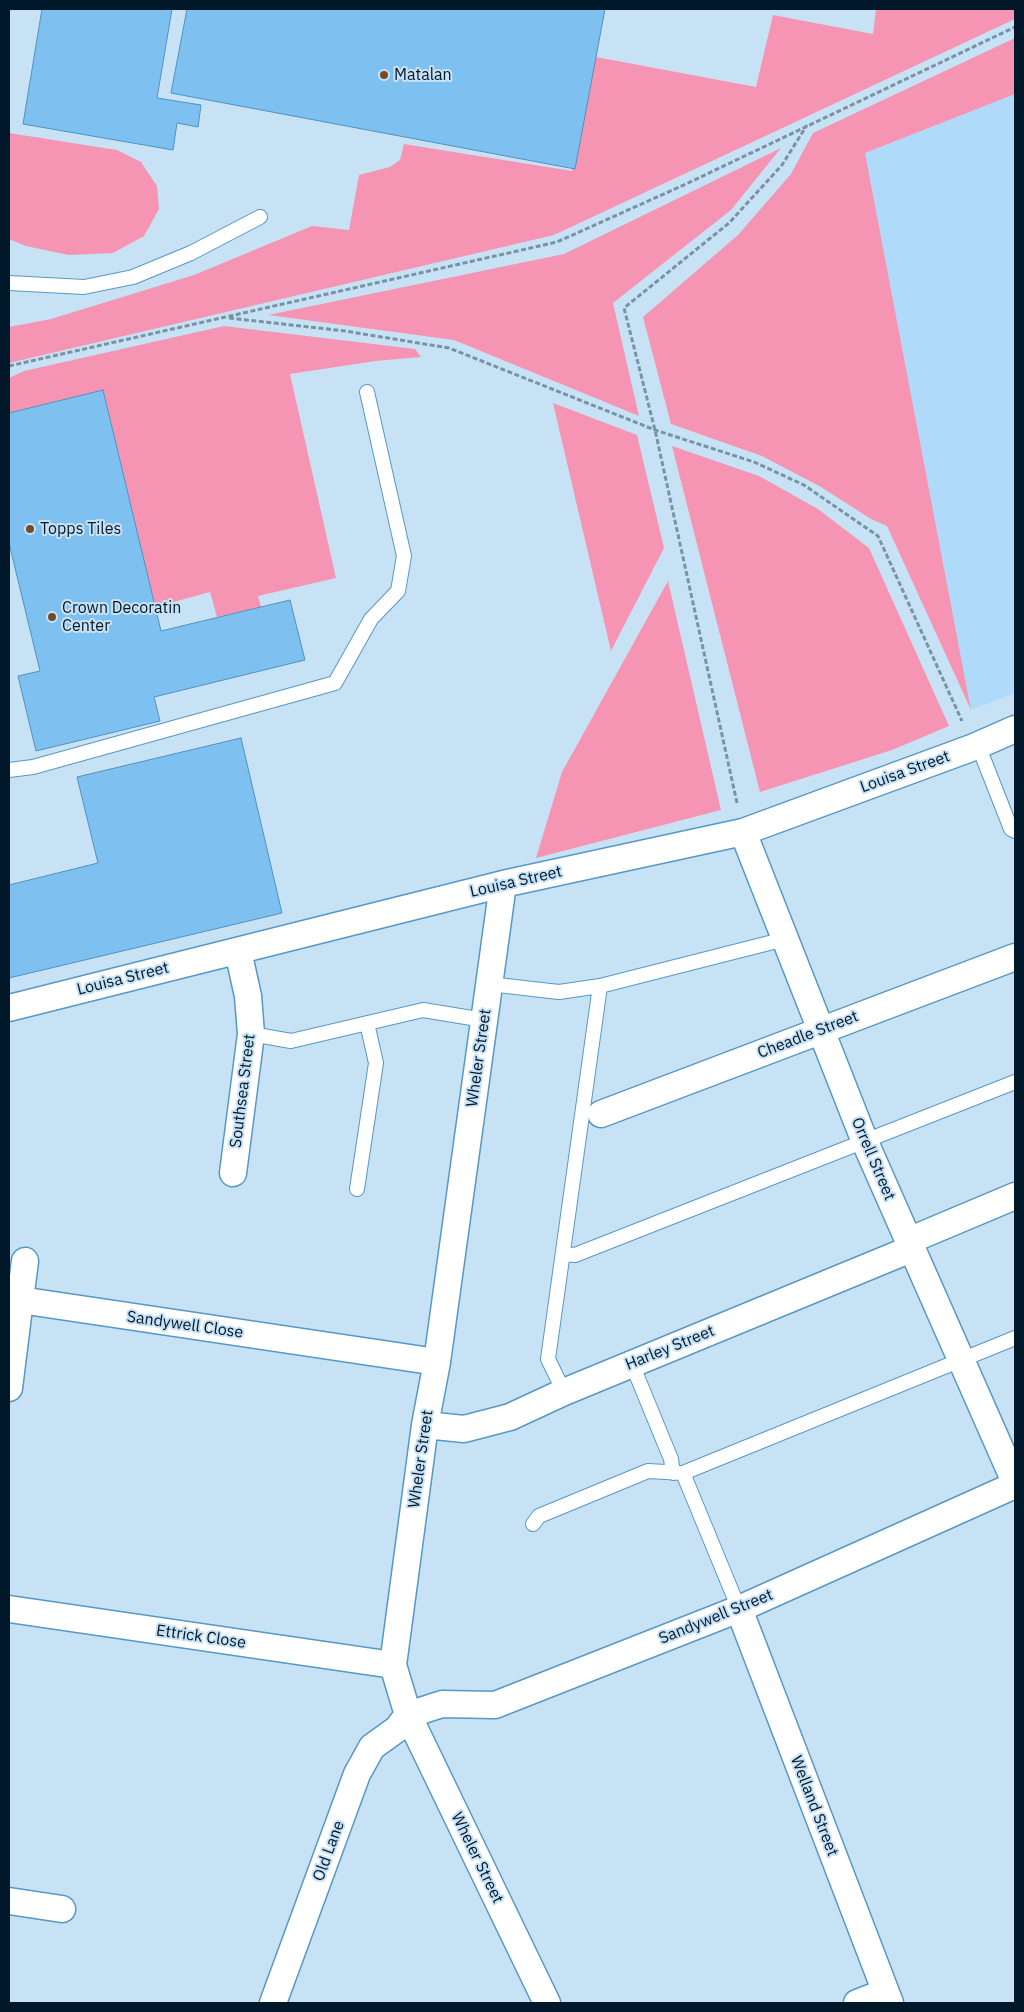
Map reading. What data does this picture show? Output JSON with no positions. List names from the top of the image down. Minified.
{"streets":{"street":["Louisa Street","Cheadle Street","Wheler Street","Southsea Street","Orrell Street","Sandywell Close","Harley Street","Sandywell Street","Ettrick Close","Welland Street","Old Lane"]},"crossings":[["Louisa Street","Wheler Street"],["Louisa Street","Southsea Street"],["Louisa Street","Orrell Street"],["Cheadle Street","Orrell Street"],["Wheler Street","Sandywell Close"],["Wheler Street","Harley Street"],["Wheler Street","Sandywell Street"],["Wheler Street","Ettrick Close"],["Wheler Street","Old Lane"],["Orrell Street","Harley Street"],["Sandywell Street","Welland Street"],["Sandywell Street","Old Lane"]],"places":["Matalan","Topps Tiles","Crown Decoratin Center"]}
